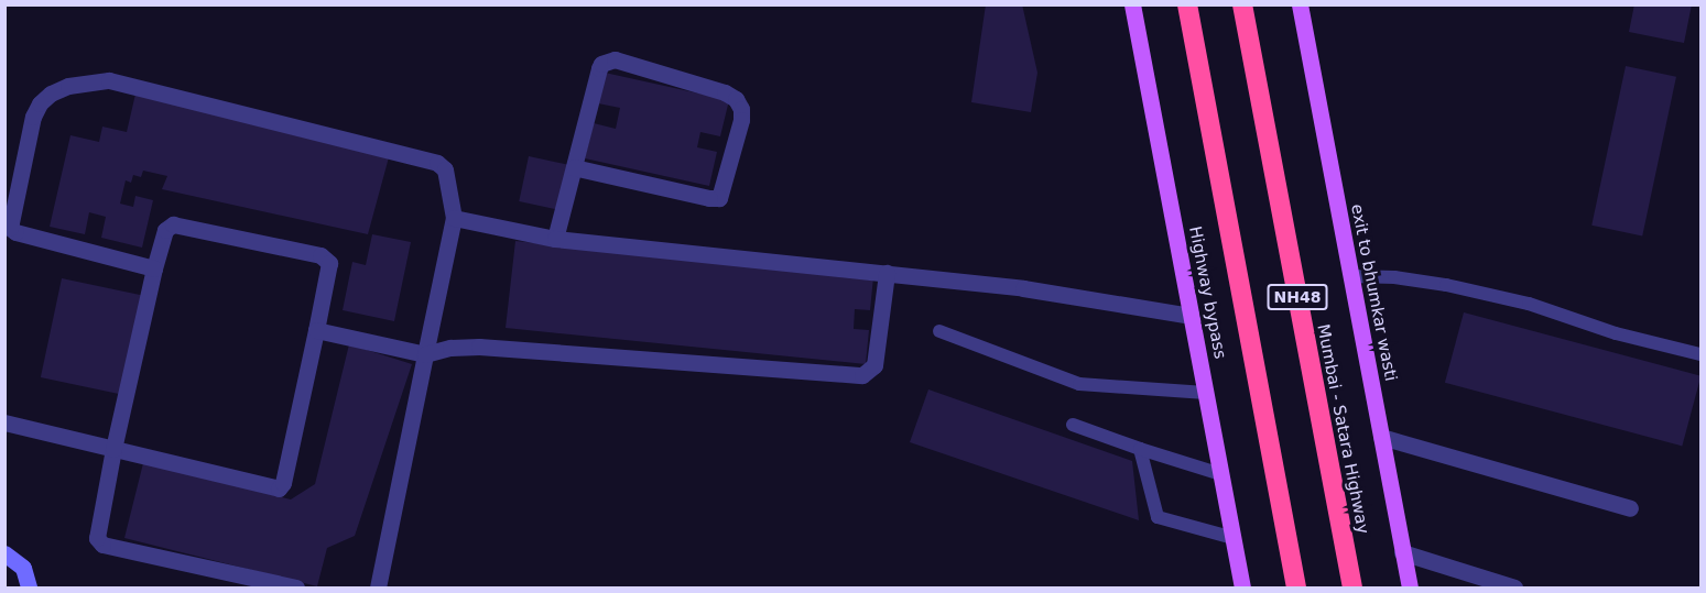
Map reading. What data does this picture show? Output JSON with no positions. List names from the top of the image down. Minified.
{"streets":{"highway":["NH48","Mumbai - Satara Highway"],"main road":["Highway bypass","exit to bhumkar wasti"]}}
